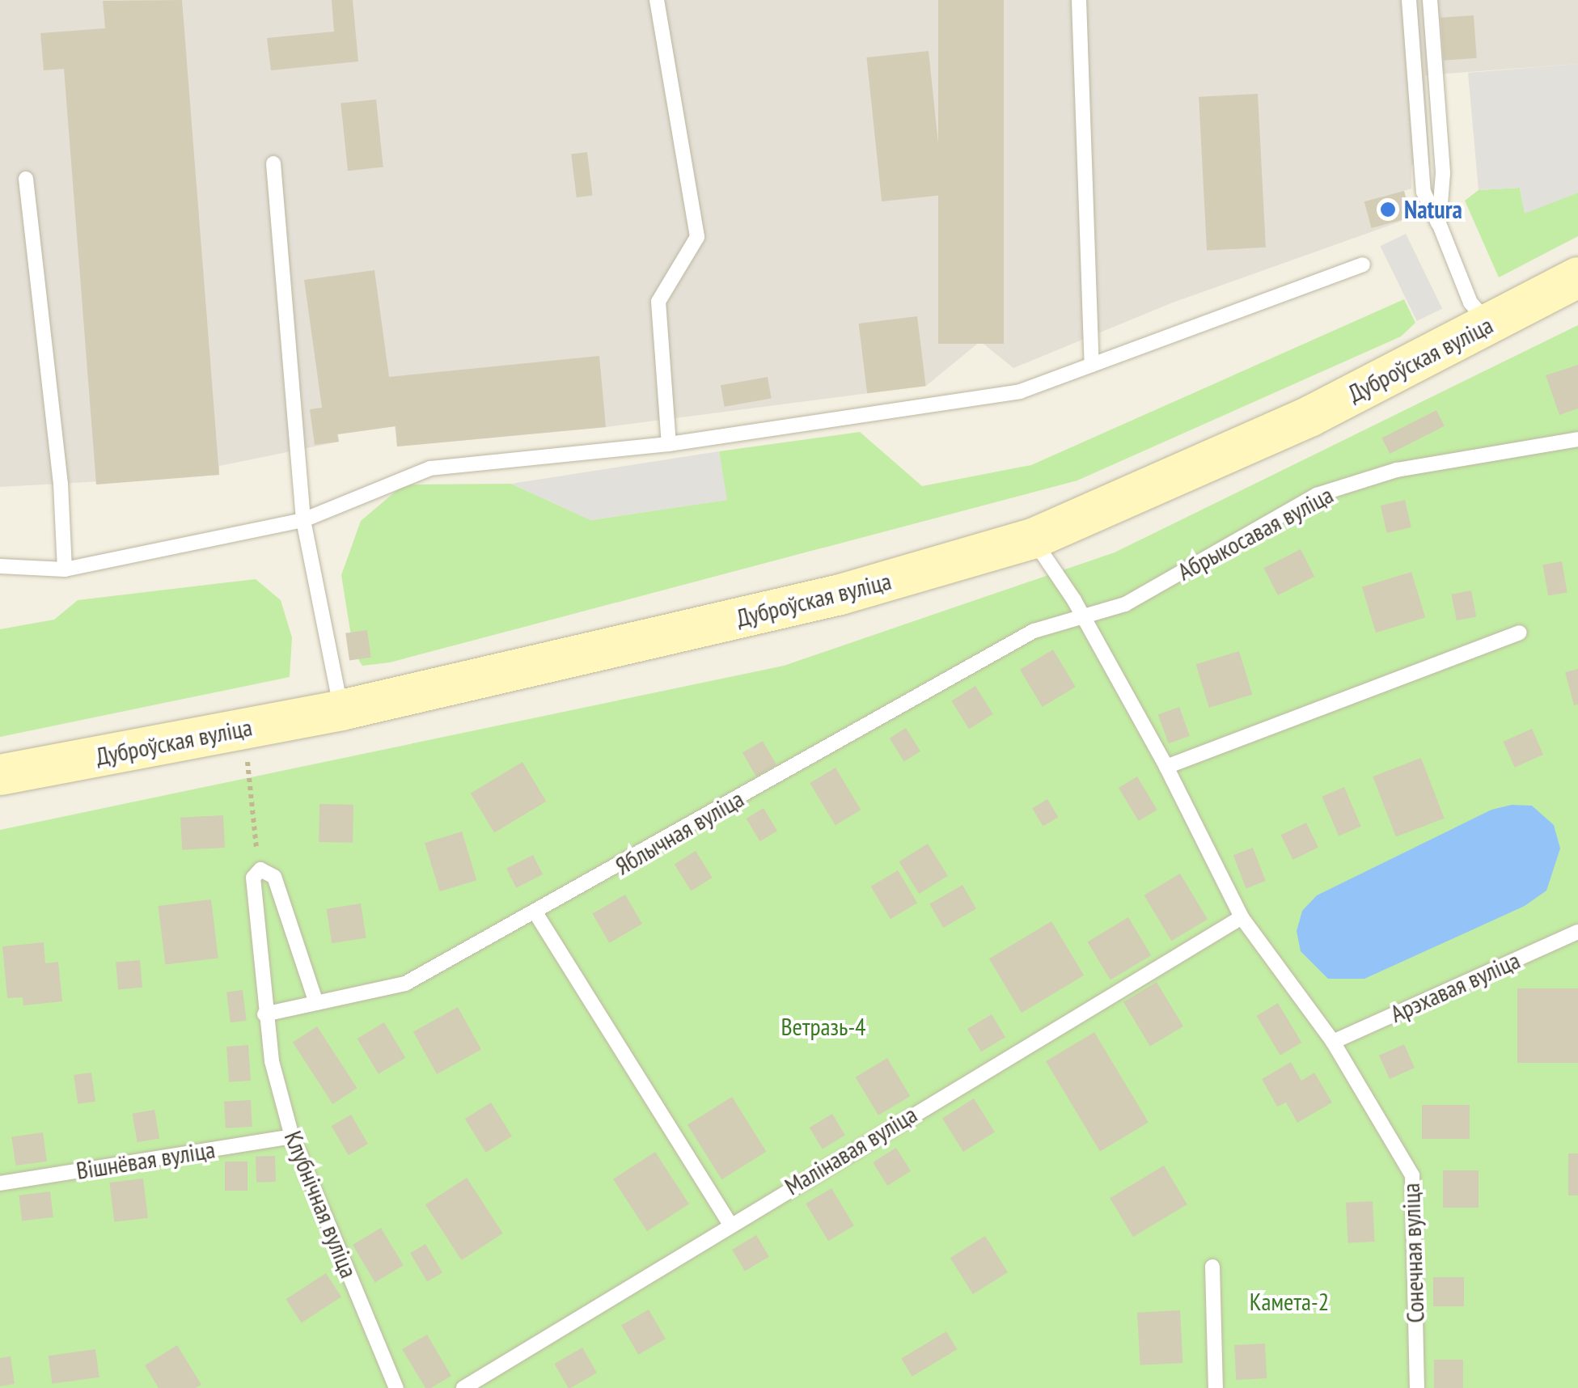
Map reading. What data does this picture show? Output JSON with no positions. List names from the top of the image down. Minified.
{"streets":{"main road":["Дуброўская вуліца"],"lane":["Абрыкосавая вуліца","Яблычная вуліца","Арэхавая вуліца","Малінавая вуліца","Вішнёвая вуліца","Клубнічная вуліца","Сонечная вуліца"]},"crossings":[["Дуброўская вуліца","Сонечная вуліца"],["Абрыкосавая вуліца","Яблычная вуліца"],["Абрыкосавая вуліца","Сонечная вуліца"],["Яблычная вуліца","Клубнічная вуліца"],["Яблычная вуліца","Сонечная вуліца"],["Арэхавая вуліца","Сонечная вуліца"],["Малінавая вуліца","Сонечная вуліца"],["Вішнёвая вуліца","Клубнічная вуліца"]],"parks":["Ветразь-4","Камета-2"],"places":["Natura"]}
